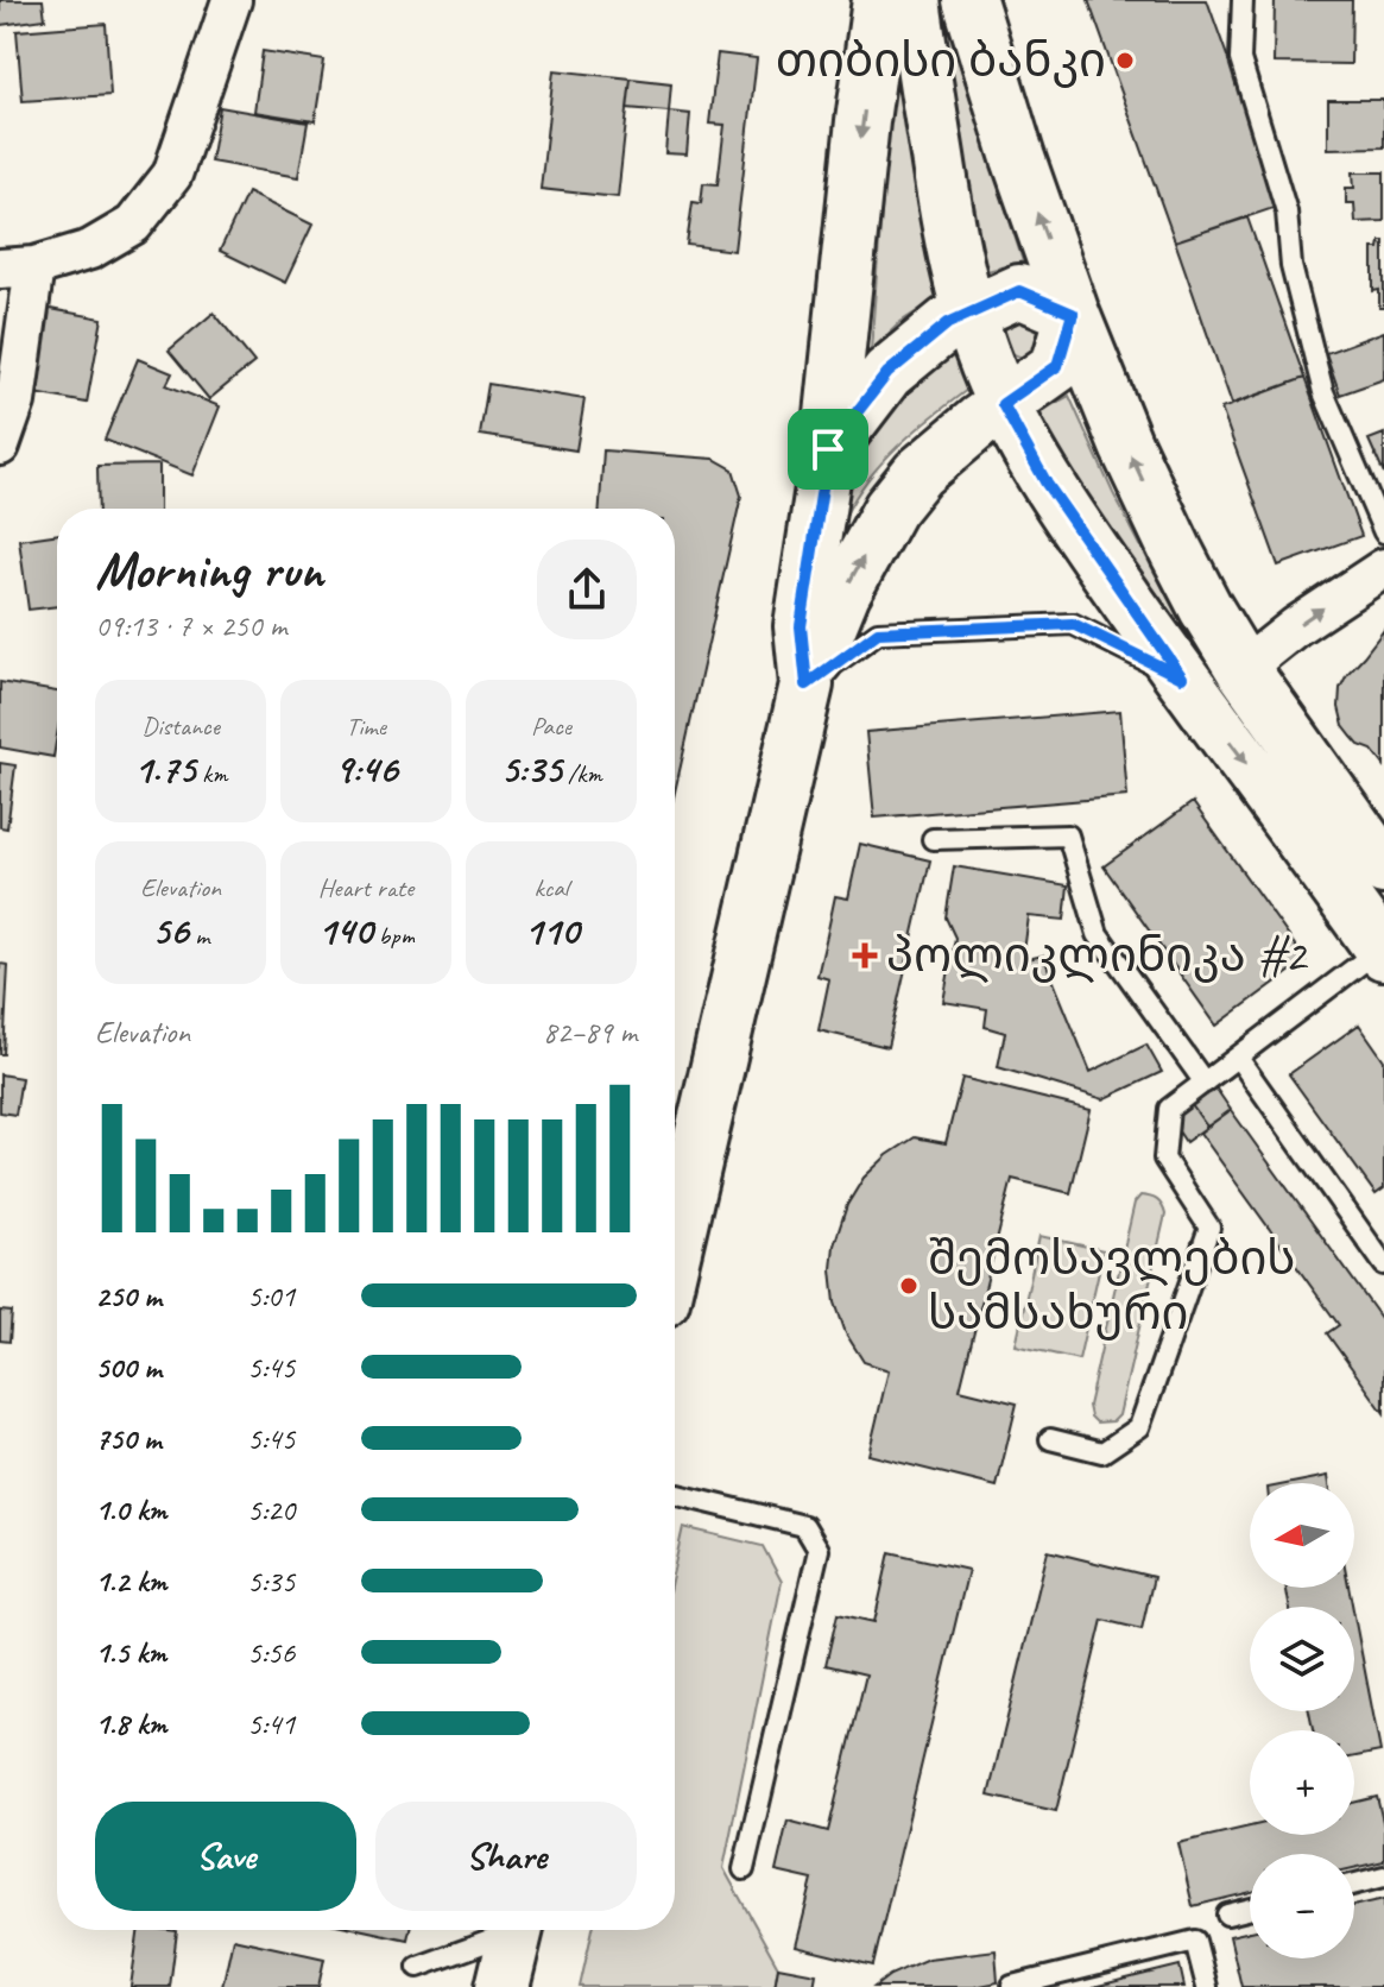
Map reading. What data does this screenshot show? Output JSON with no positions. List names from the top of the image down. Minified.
{"places":{"other":["თიბისი ბანკი","შემოსავლების სამსახური"],"health":["პოლიკლინიკა #2"]},"north":"left","page":{"heading":["Morning run","09:13 · 7 × 250 m"],"stats":[["Distance","1.75 km"],["Time","9:46"],["Pace","5:35 /km"],["Elevation","56 m"],["Heart rate","140 bpm"],["kcal","110"]],"chart":["Elevation","82–89 m"],"list":[{"name":"250 m","note":"5:01"},{"name":"500 m","note":"5:45"},{"name":"750 m","note":"5:45"},{"name":"1.0 km","note":"5:20"},{"name":"1.2 km","note":"5:35"},{"name":"1.5 km","note":"5:56"},{"name":"1.8 km","note":"5:41"}],"map_buttons":["+","−"],"buttons":["Save","Share"]}}
